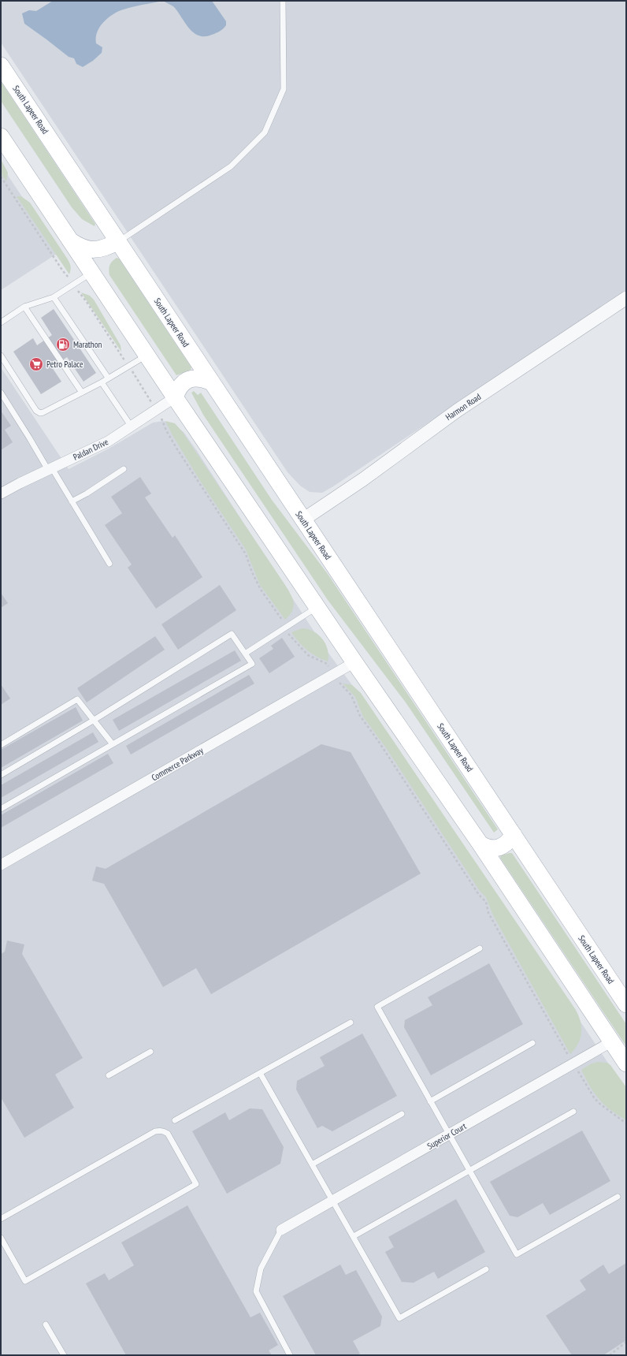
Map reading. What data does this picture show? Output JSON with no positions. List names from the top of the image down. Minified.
{"streets":{"main road":["South Lapeer Road"],"street":["Harmon Road","Paldan Drive","Commerce Parkway","Superior Court"]},"crossings":[["South Lapeer Road","Harmon Road"]],"places":{"fuel station":["Marathon"],"supermarket":["Petro Palace"]}}
